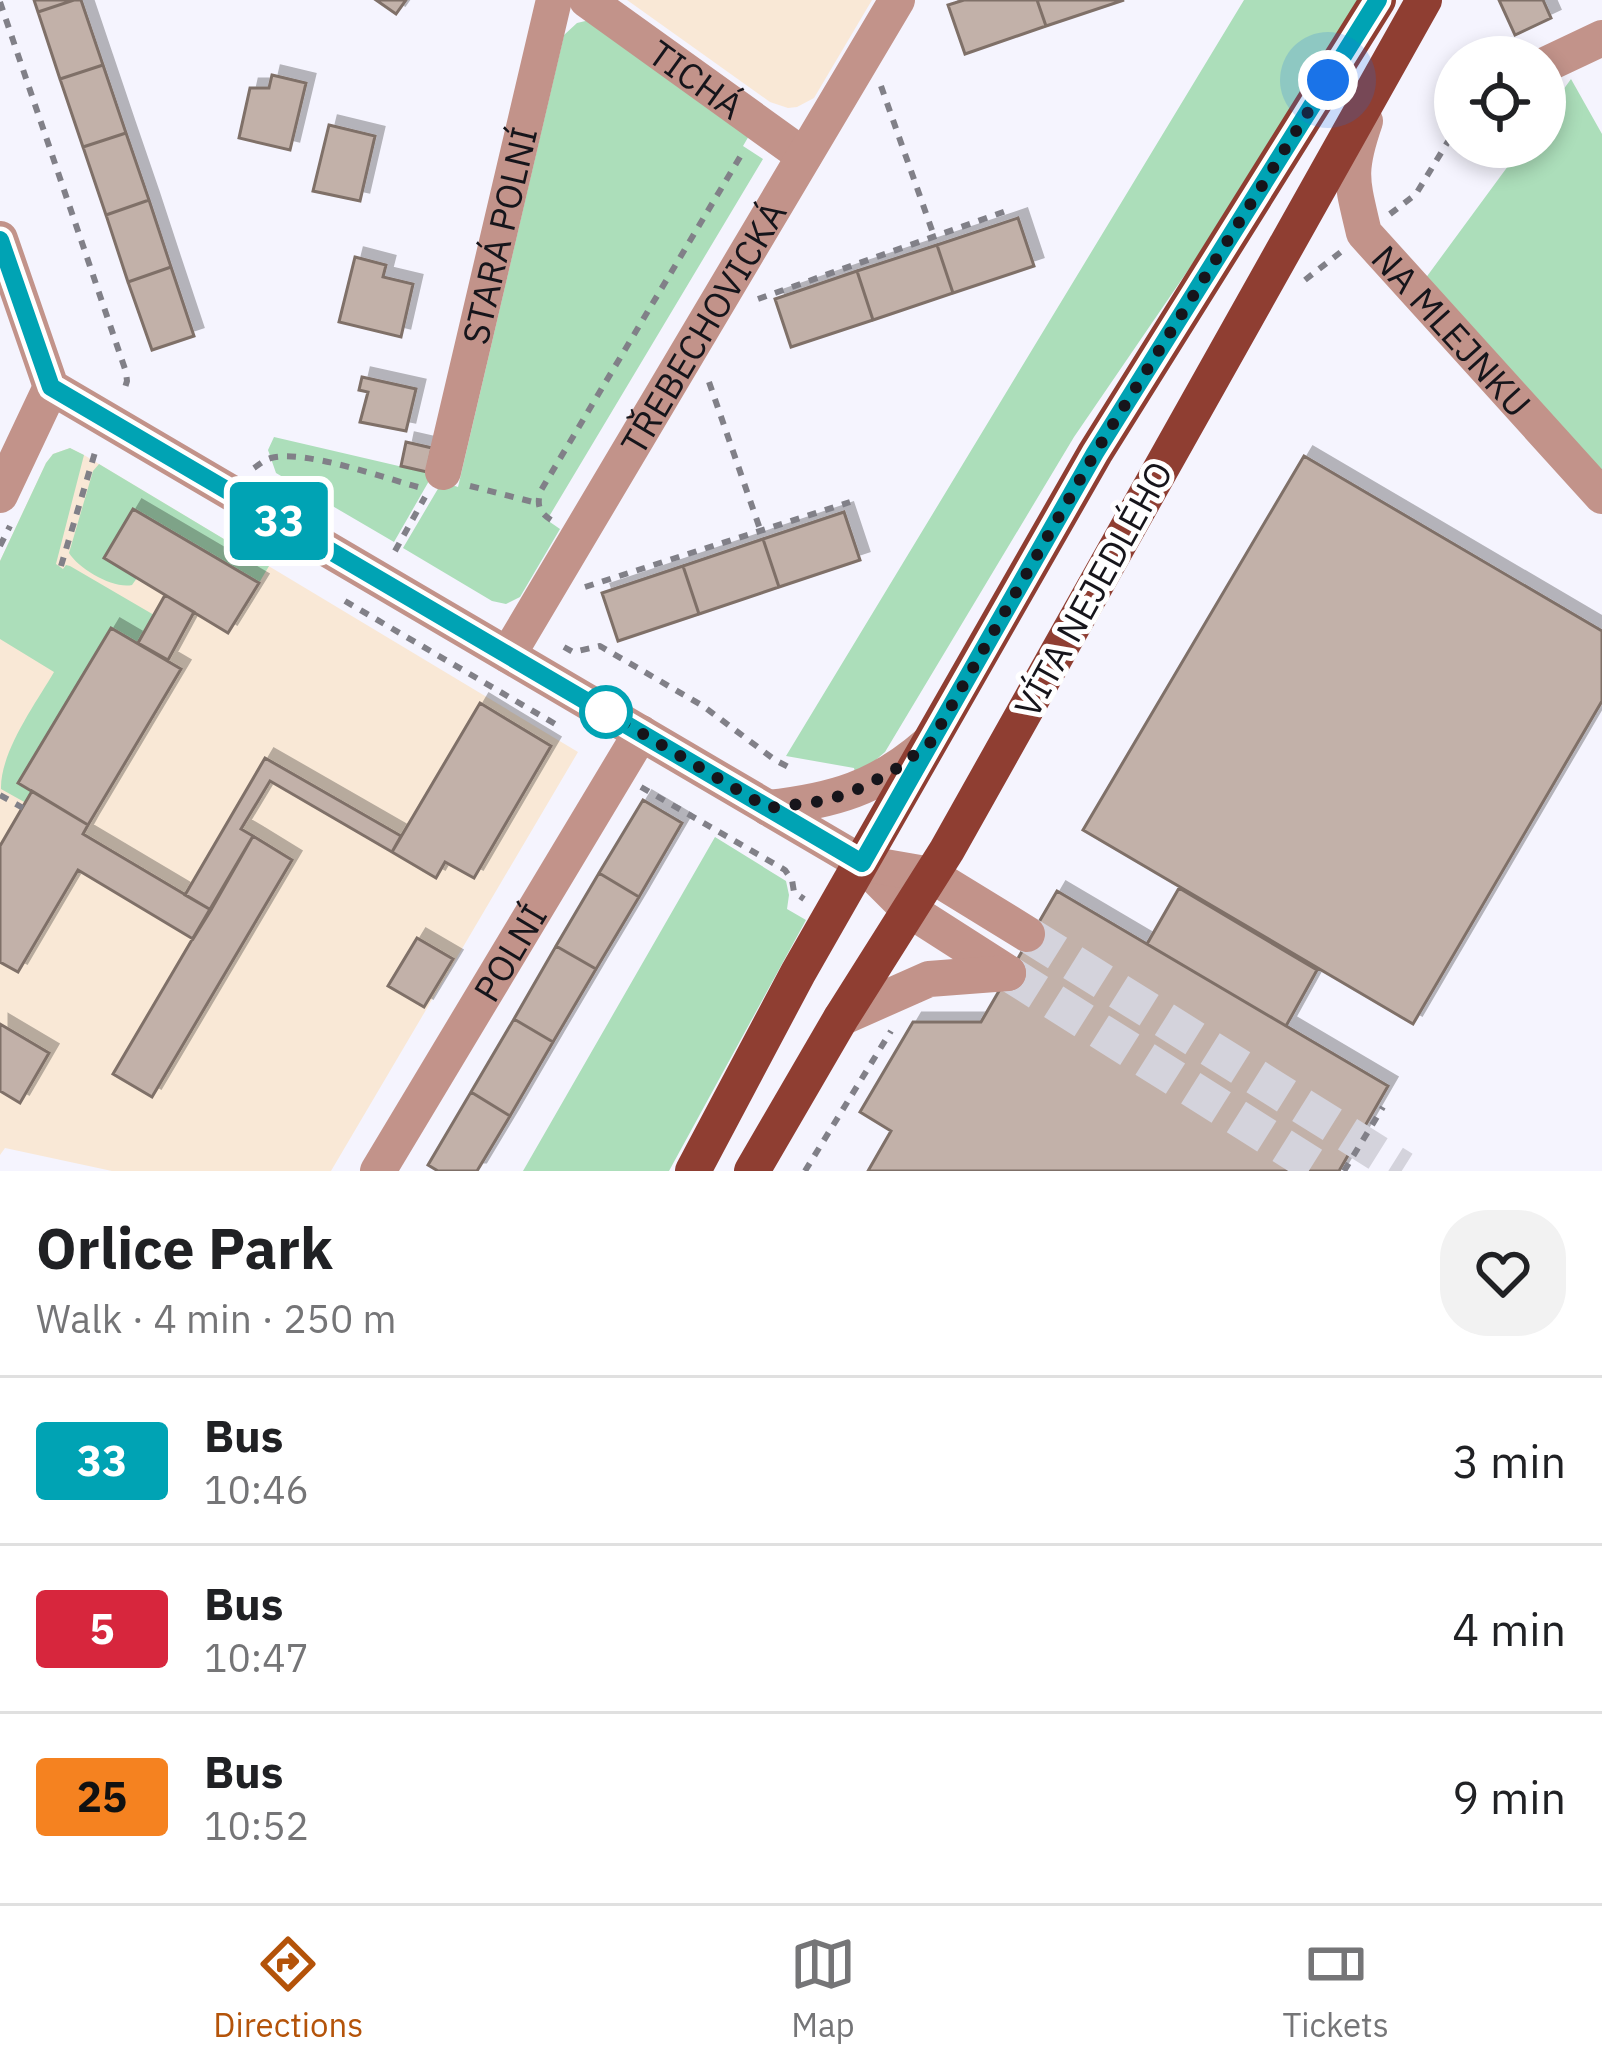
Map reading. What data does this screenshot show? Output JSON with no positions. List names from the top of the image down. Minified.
{"streets":{"main road":["VÍTA NEJEDLÉHO"],"street":["TICHÁ","STARÁ POLNÍ","TŘEBECHOVICKÁ","NA MLEJNKU","POLNÍ"]},"crossings":[["TICHÁ","TŘEBECHOVICKÁ"],["NA MLEJNKU","VÍTA NEJEDLÉHO"]],"lines":["bus line 33"],"page":{"on_map":"33","heading":["Orlice Park","Walk · 4 min · 250 m"],"list":[{"mark":"33","name":"Bus","note":"10:46","value":"3 min"},{"mark":"5","name":"Bus","note":"10:47","value":"4 min"},{"mark":"25","name":"Bus","note":"10:52","value":"9 min"}],"tabs":["Directions","Map","Tickets"]}}
